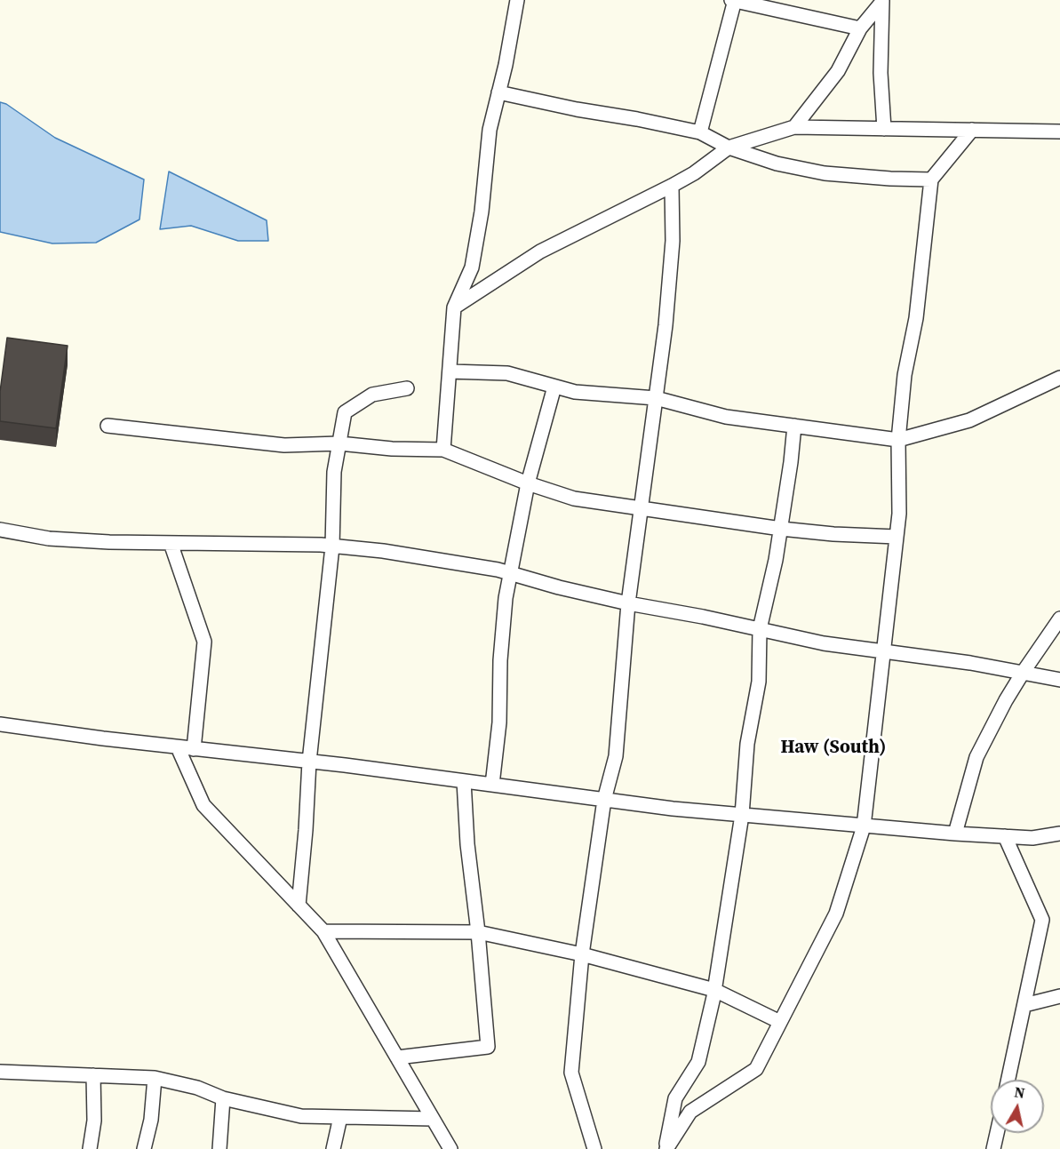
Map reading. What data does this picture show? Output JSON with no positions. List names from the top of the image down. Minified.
{"districts":["Haw (South)"],"north":"top"}
